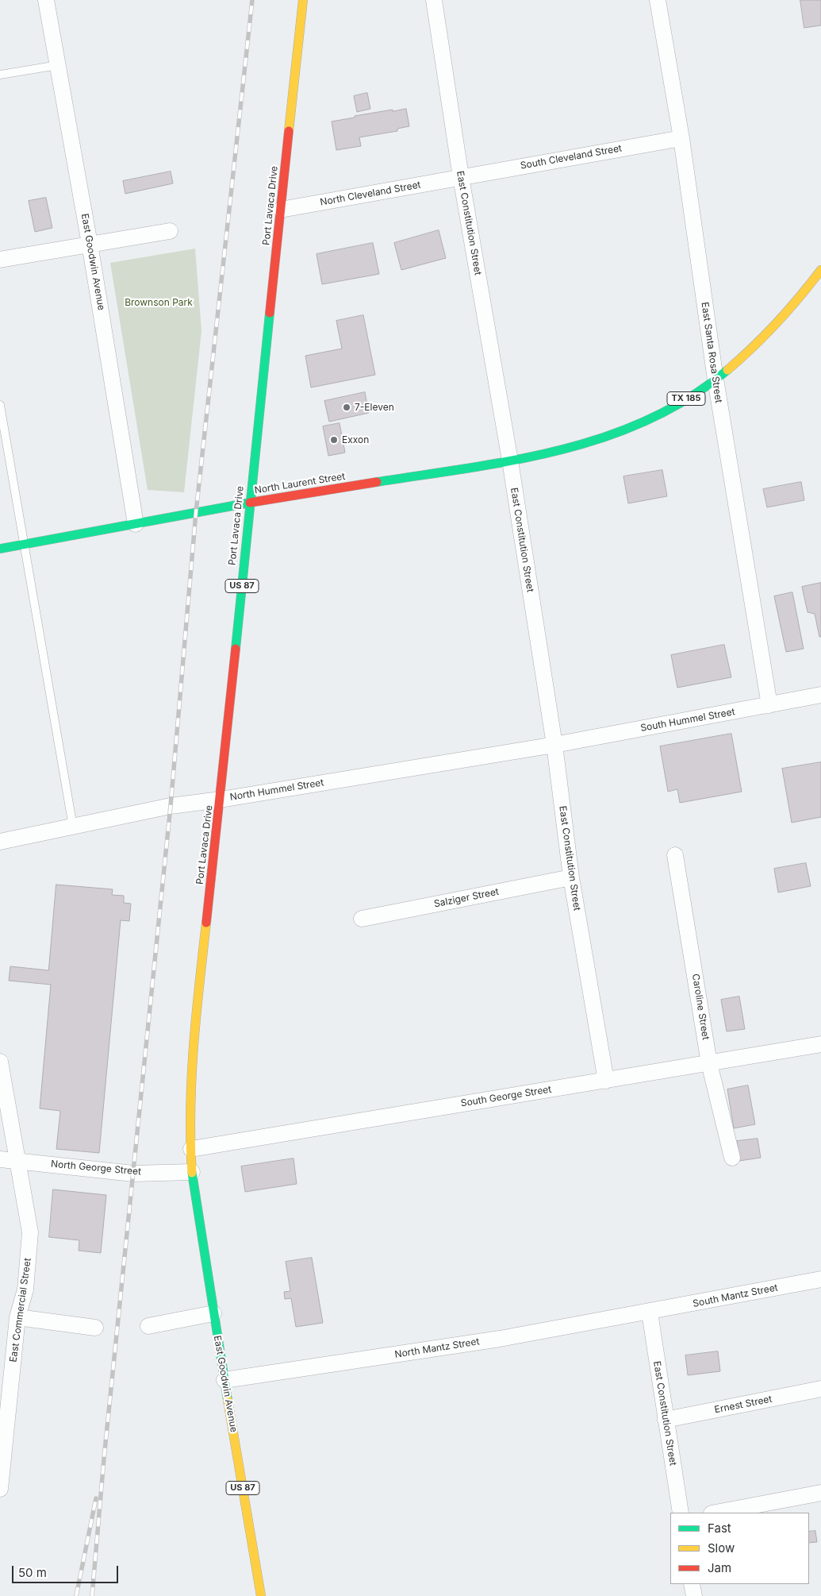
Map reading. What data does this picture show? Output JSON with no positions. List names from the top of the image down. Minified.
{"streets":{"main road":["Port Lavaca Drive","East Goodwin Avenue","TX 185","North Laurent Street","US 87"],"street":["South Cleveland Street","North Cleveland Street","East Constitution Street","East Santa Rosa Street","South Hummel Street","North Hummel Street","Salziger Street","Caroline Street","South George Street","North George Street","South Mantz Street","East Commercial Street","North Mantz Street","Ernest Street"]},"crossings":[["South Cleveland Street","North Cleveland Street"],["South Cleveland Street","East Constitution Street"],["South Cleveland Street","East Santa Rosa Street"],["North Cleveland Street","Port Lavaca Drive"],["North Cleveland Street","East Constitution Street"],["Port Lavaca Drive","East Goodwin Avenue"],["Port Lavaca Drive","North Laurent Street"],["Port Lavaca Drive","North Hummel Street"],["Port Lavaca Drive","South George Street"],["Port Lavaca Drive","North George Street"],["East Constitution Street","TX 185"],["East Constitution Street","North Laurent Street"],["East Constitution Street","South Hummel Street"],["East Constitution Street","North Hummel Street"],["East Constitution Street","Salziger Street"],["East Constitution Street","South George Street"],["East Constitution Street","South Mantz Street"],["East Constitution Street","North Mantz Street"],["East Constitution Street","Ernest Street"],["East Goodwin Avenue","North Laurent Street"],["East Goodwin Avenue","North George Street"],["East Goodwin Avenue","North Mantz Street"],["East Santa Rosa Street","TX 185"],["East Santa Rosa Street","South Hummel Street"],["TX 185","North Laurent Street"],["South Hummel Street","North Hummel Street"],["Caroline Street","South George Street"],["North George Street","East Commercial Street"],["South Mantz Street","North Mantz Street"]],"parks":["Brownson Park"],"places":["7-Eleven","Exxon"],"legend":["Fast","Slow","Jam"],"scale_bar":"50 m"}
